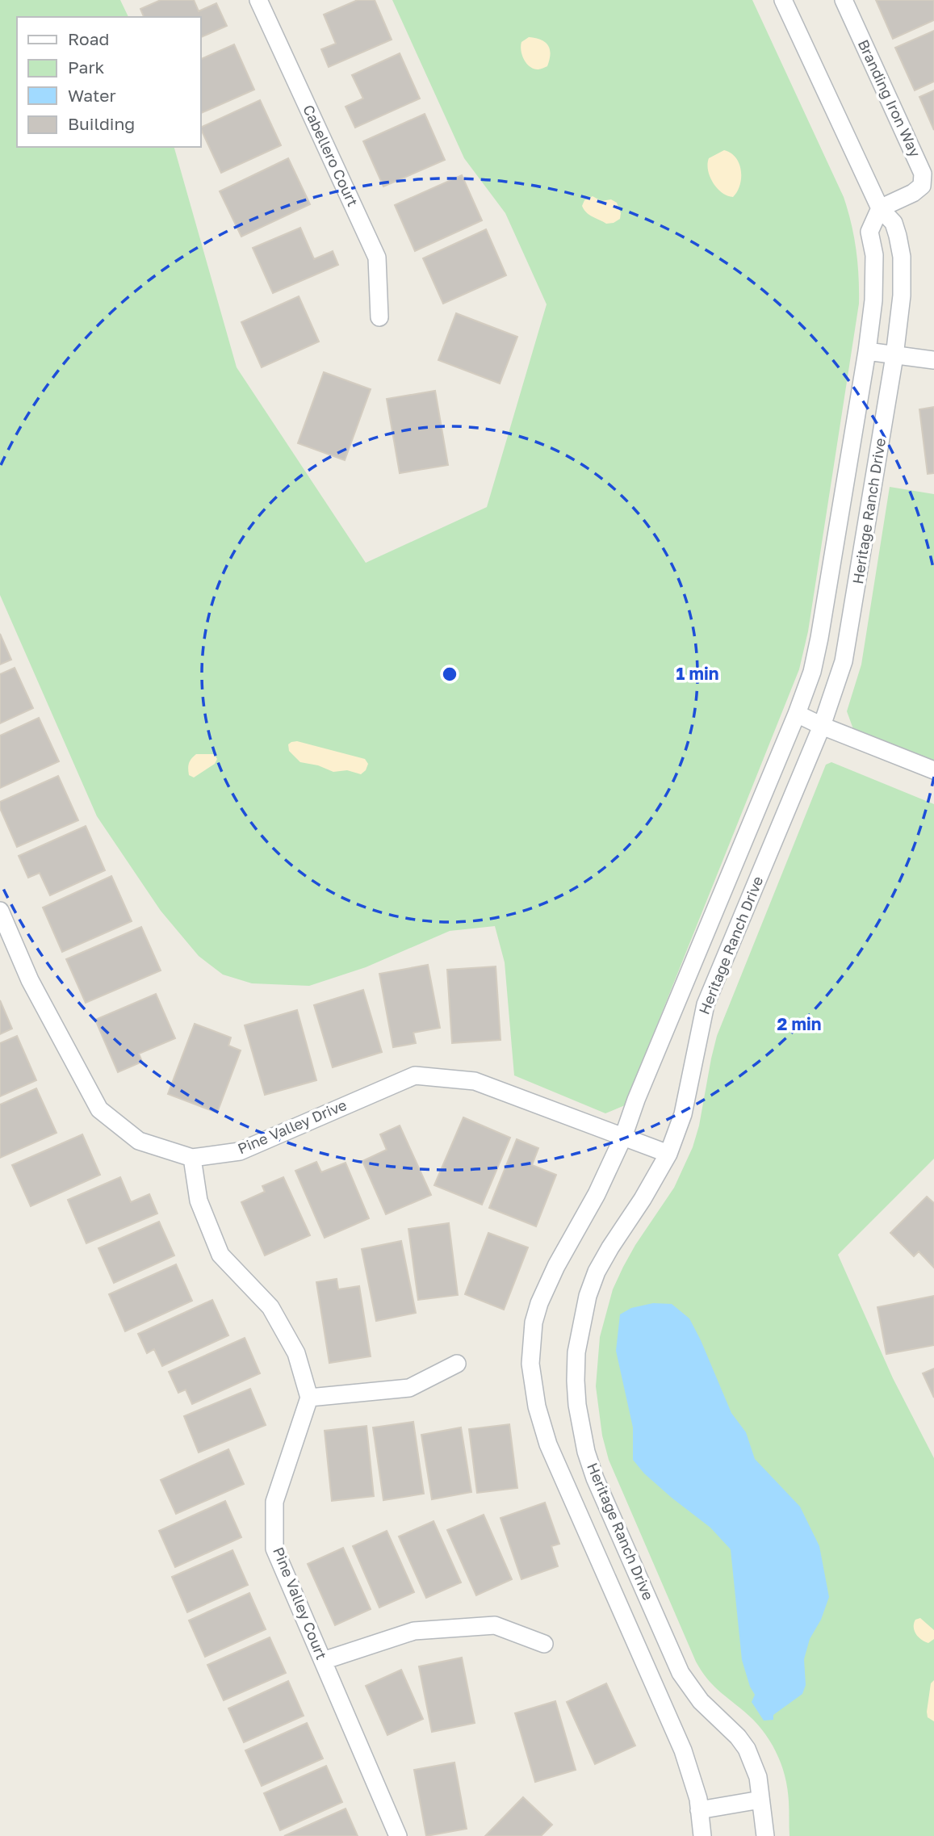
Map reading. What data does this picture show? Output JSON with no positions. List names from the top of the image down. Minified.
{"streets":{"street":["Branding Iron Way","Cabellero Court","Heritage Ranch Drive","Pine Valley Drive","Pine Valley Court"]},"crossings":[["Branding Iron Way","Heritage Ranch Drive"],["Heritage Ranch Drive","Pine Valley Drive"]],"legend":["Road","Park","Water","Building"],"rings":["1 min","2 min"]}
